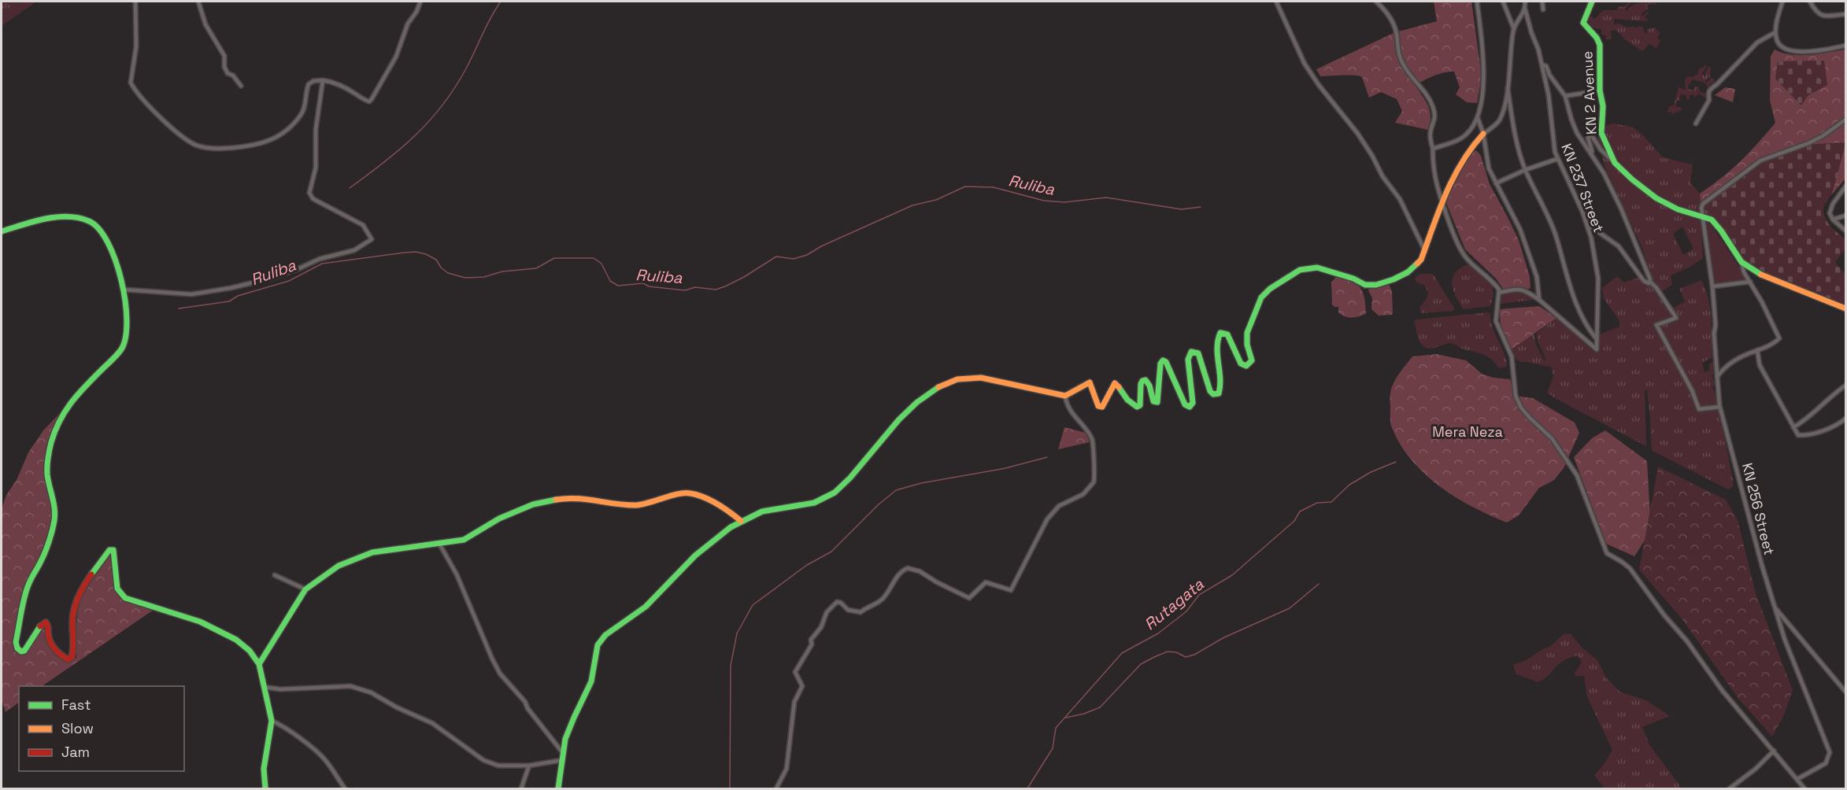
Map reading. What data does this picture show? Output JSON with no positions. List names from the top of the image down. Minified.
{"streets":{"street":["KN 2 Avenue","KN 237 Street","KN 256 Street"]},"crossings":[["KN 2 Avenue","KN 256 Street"]],"water":["Ruliba","Rutagata"],"parks":["Mera Neza"],"legend":["Fast","Slow","Jam"]}
